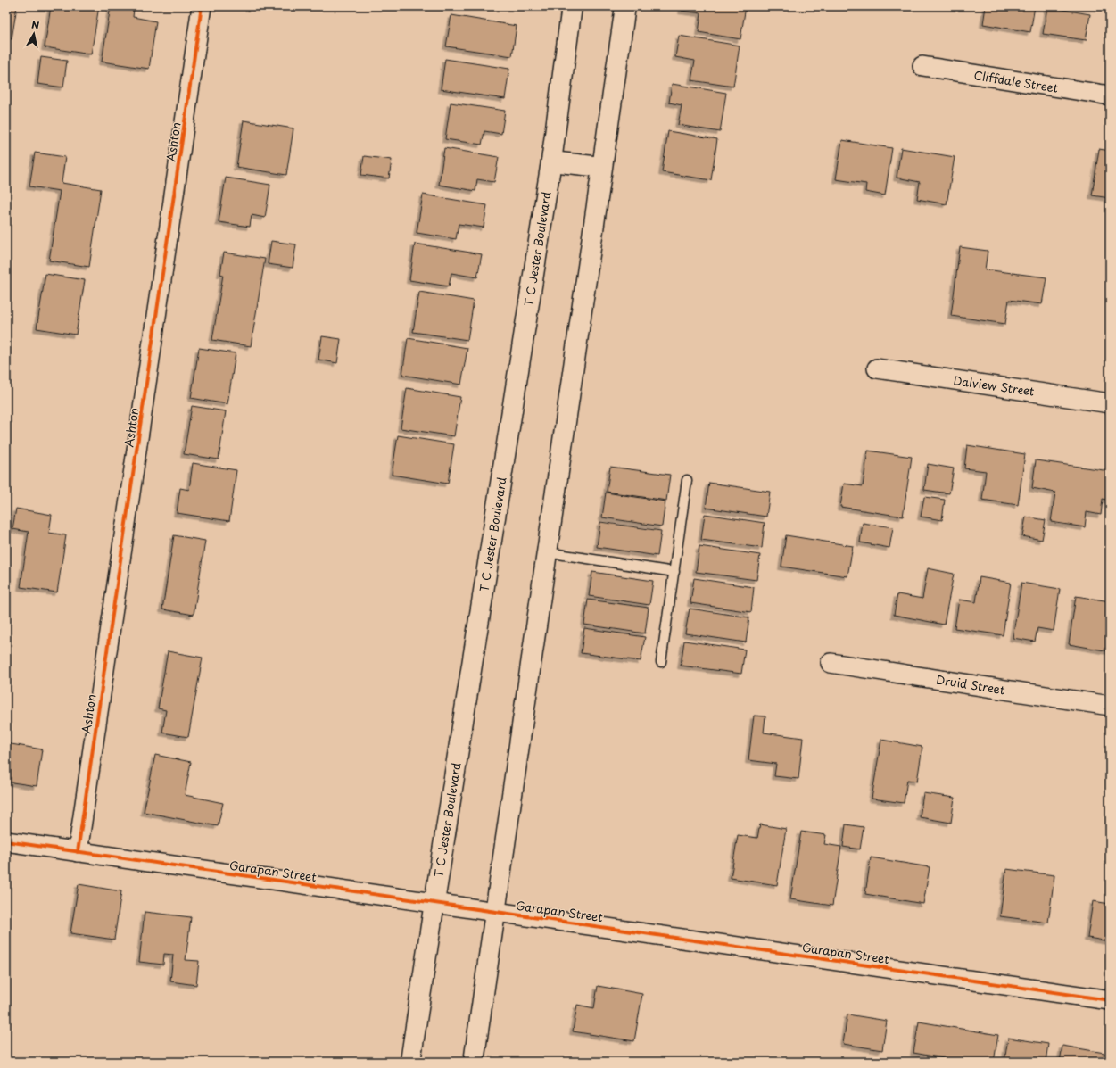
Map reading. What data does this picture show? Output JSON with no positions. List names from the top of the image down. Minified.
{"streets":{"main road":["T C Jester Boulevard"],"street":["Cliffdale Street","Ashton","Dalview Street","Druid Street","Garapan Street"]},"crossings":[["Ashton","Garapan Street"],["T C Jester Boulevard","Garapan Street"]],"north":"top"}
